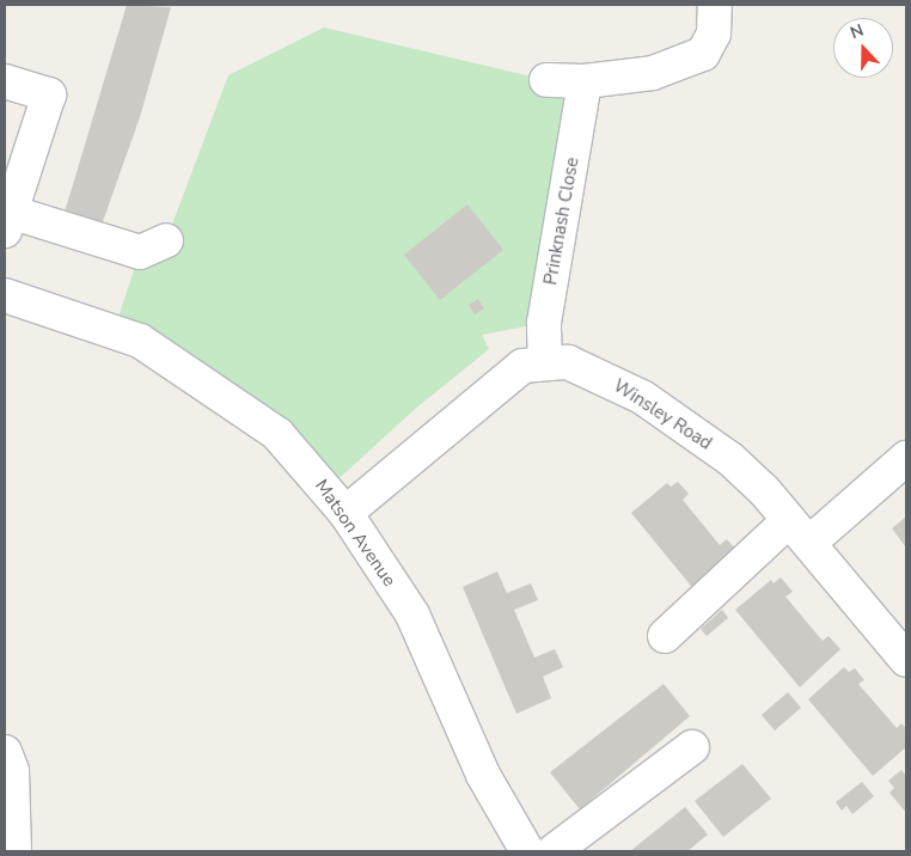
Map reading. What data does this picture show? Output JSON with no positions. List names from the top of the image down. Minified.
{"streets":{"street":["Prinknash Close","Winsley Road","Matson Avenue"]},"crossings":[["Prinknash Close","Winsley Road"],["Winsley Road","Matson Avenue"]],"north":"top"}
